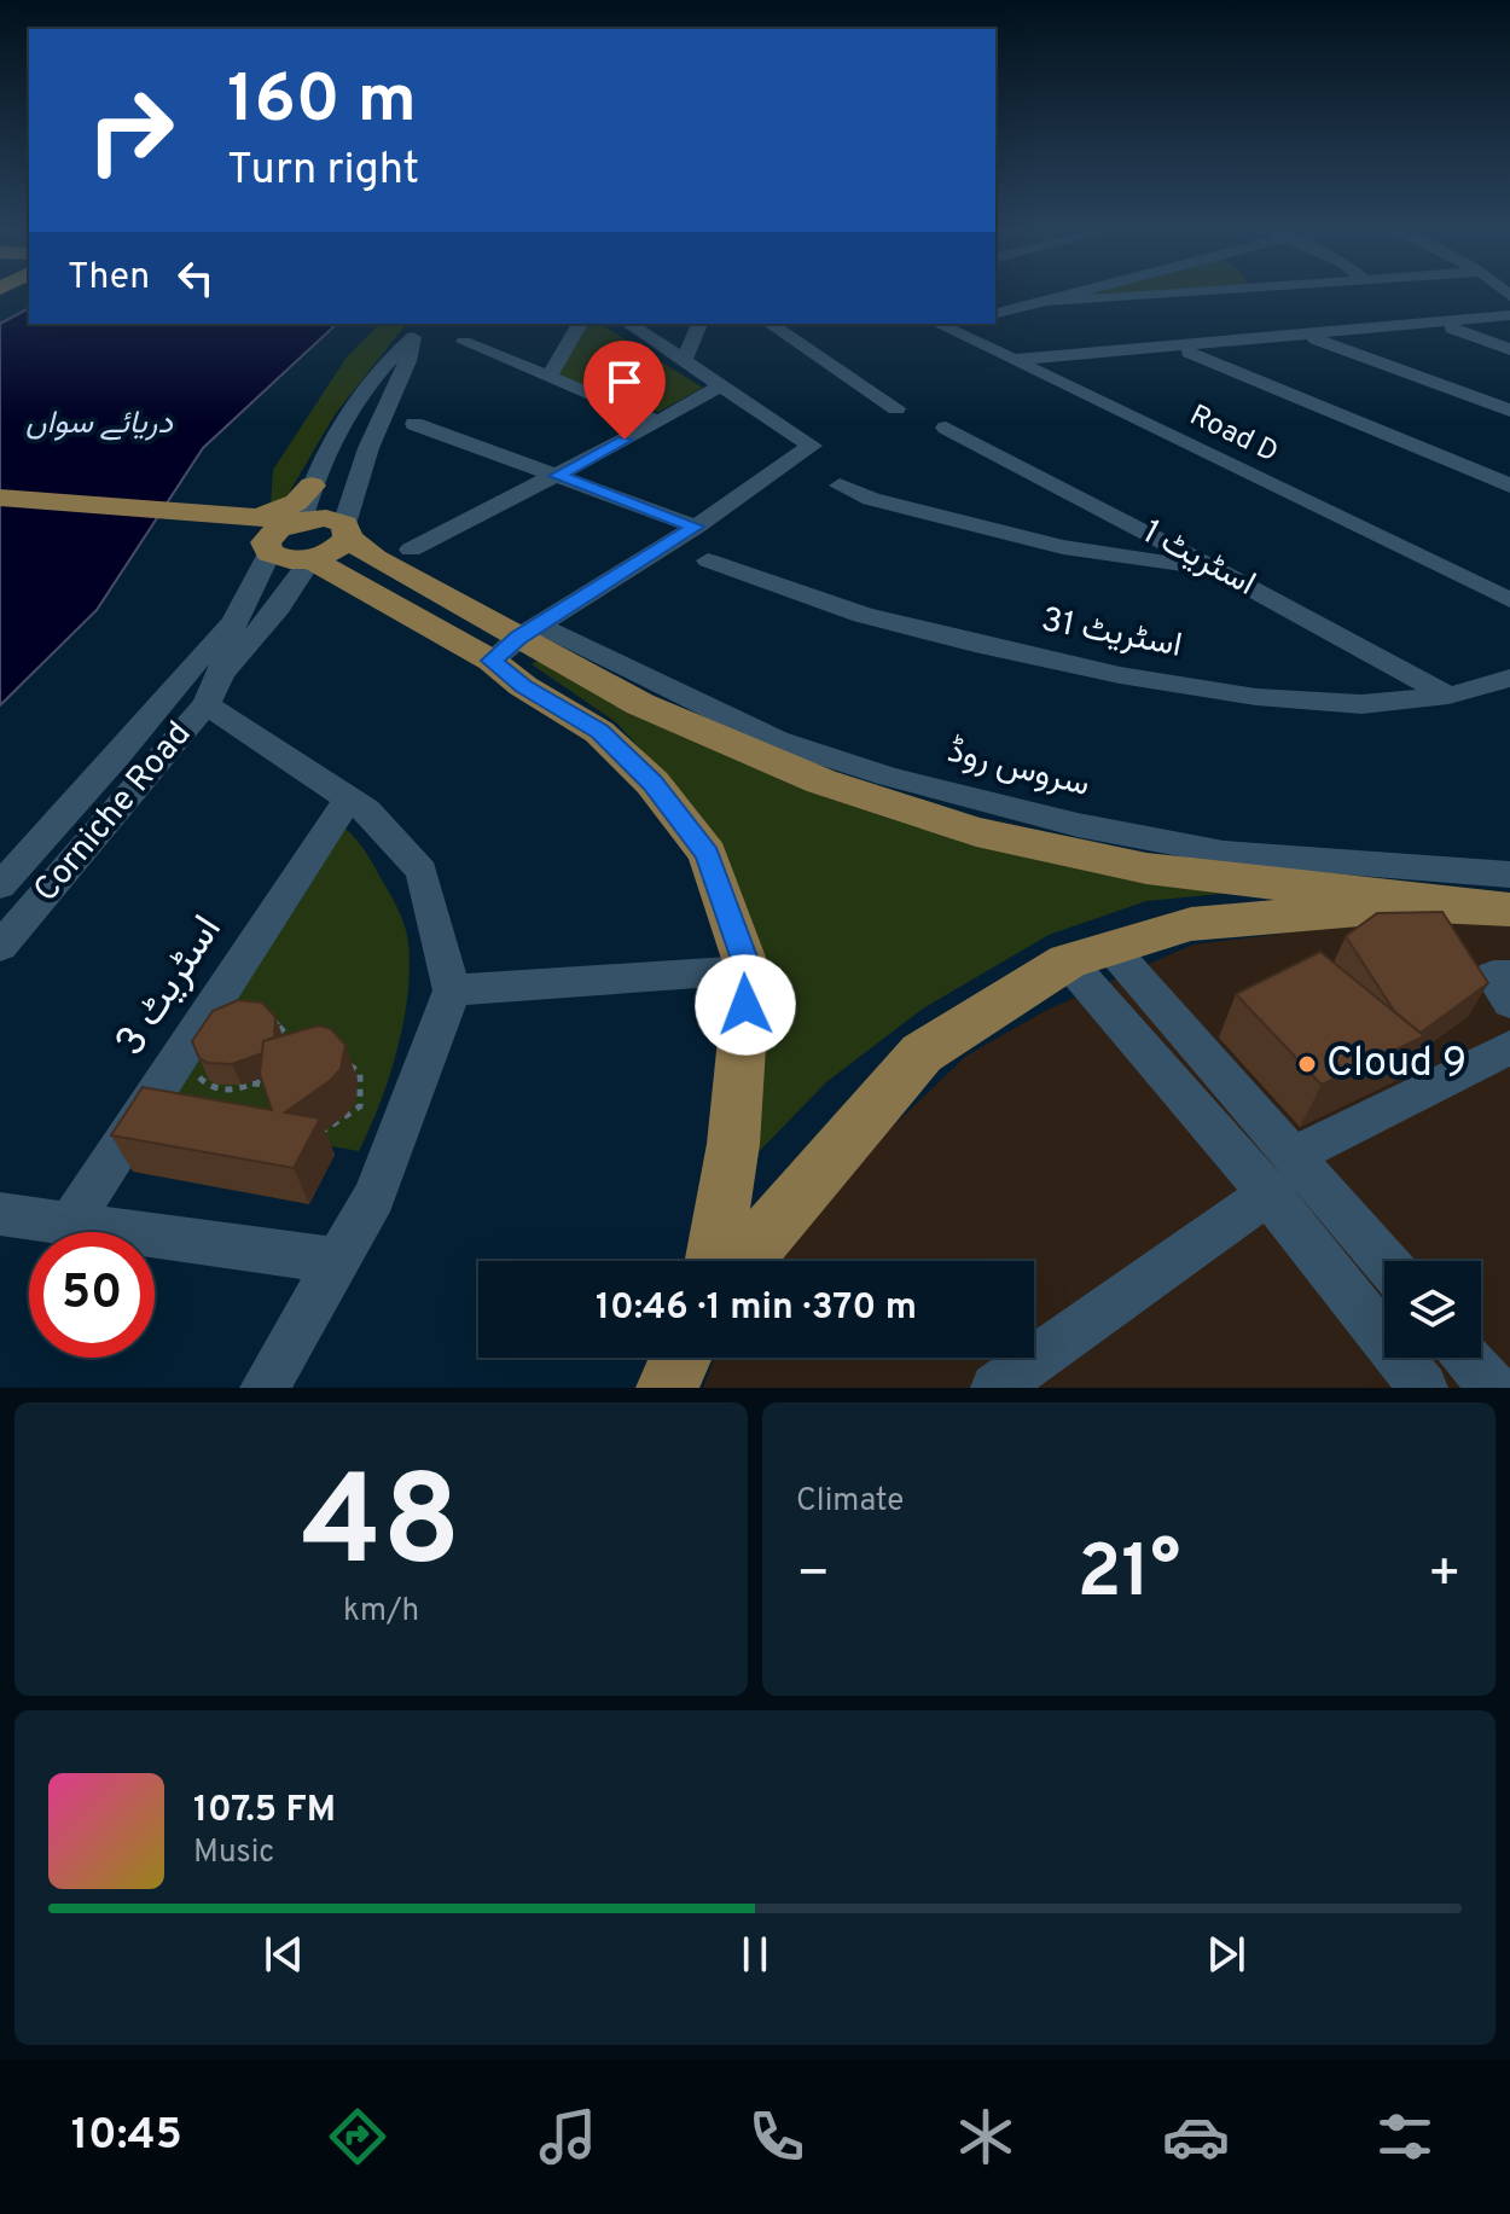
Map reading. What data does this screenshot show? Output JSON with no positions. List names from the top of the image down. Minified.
{"streets":{"street":["Road D","اسٹریٹ 1","اسٹریٹ 31","سروس روڈ","Corniche Road","اسٹریٹ 3"]},"crossings":[["اسٹریٹ 1","اسٹریٹ 31"]],"water":["دریائے سواں"],"places":["Cloud 9"],"page":{"turn":["160 m","Turn right"],"then":"Then","limit":"50","trip":"10:46 · 1 min · 370 m","tile":[["48","km/h"],"Climate"],"heat":["−","21°","+"],"song":["107.5 FM","Music"],"tabs":"10:45"}}
